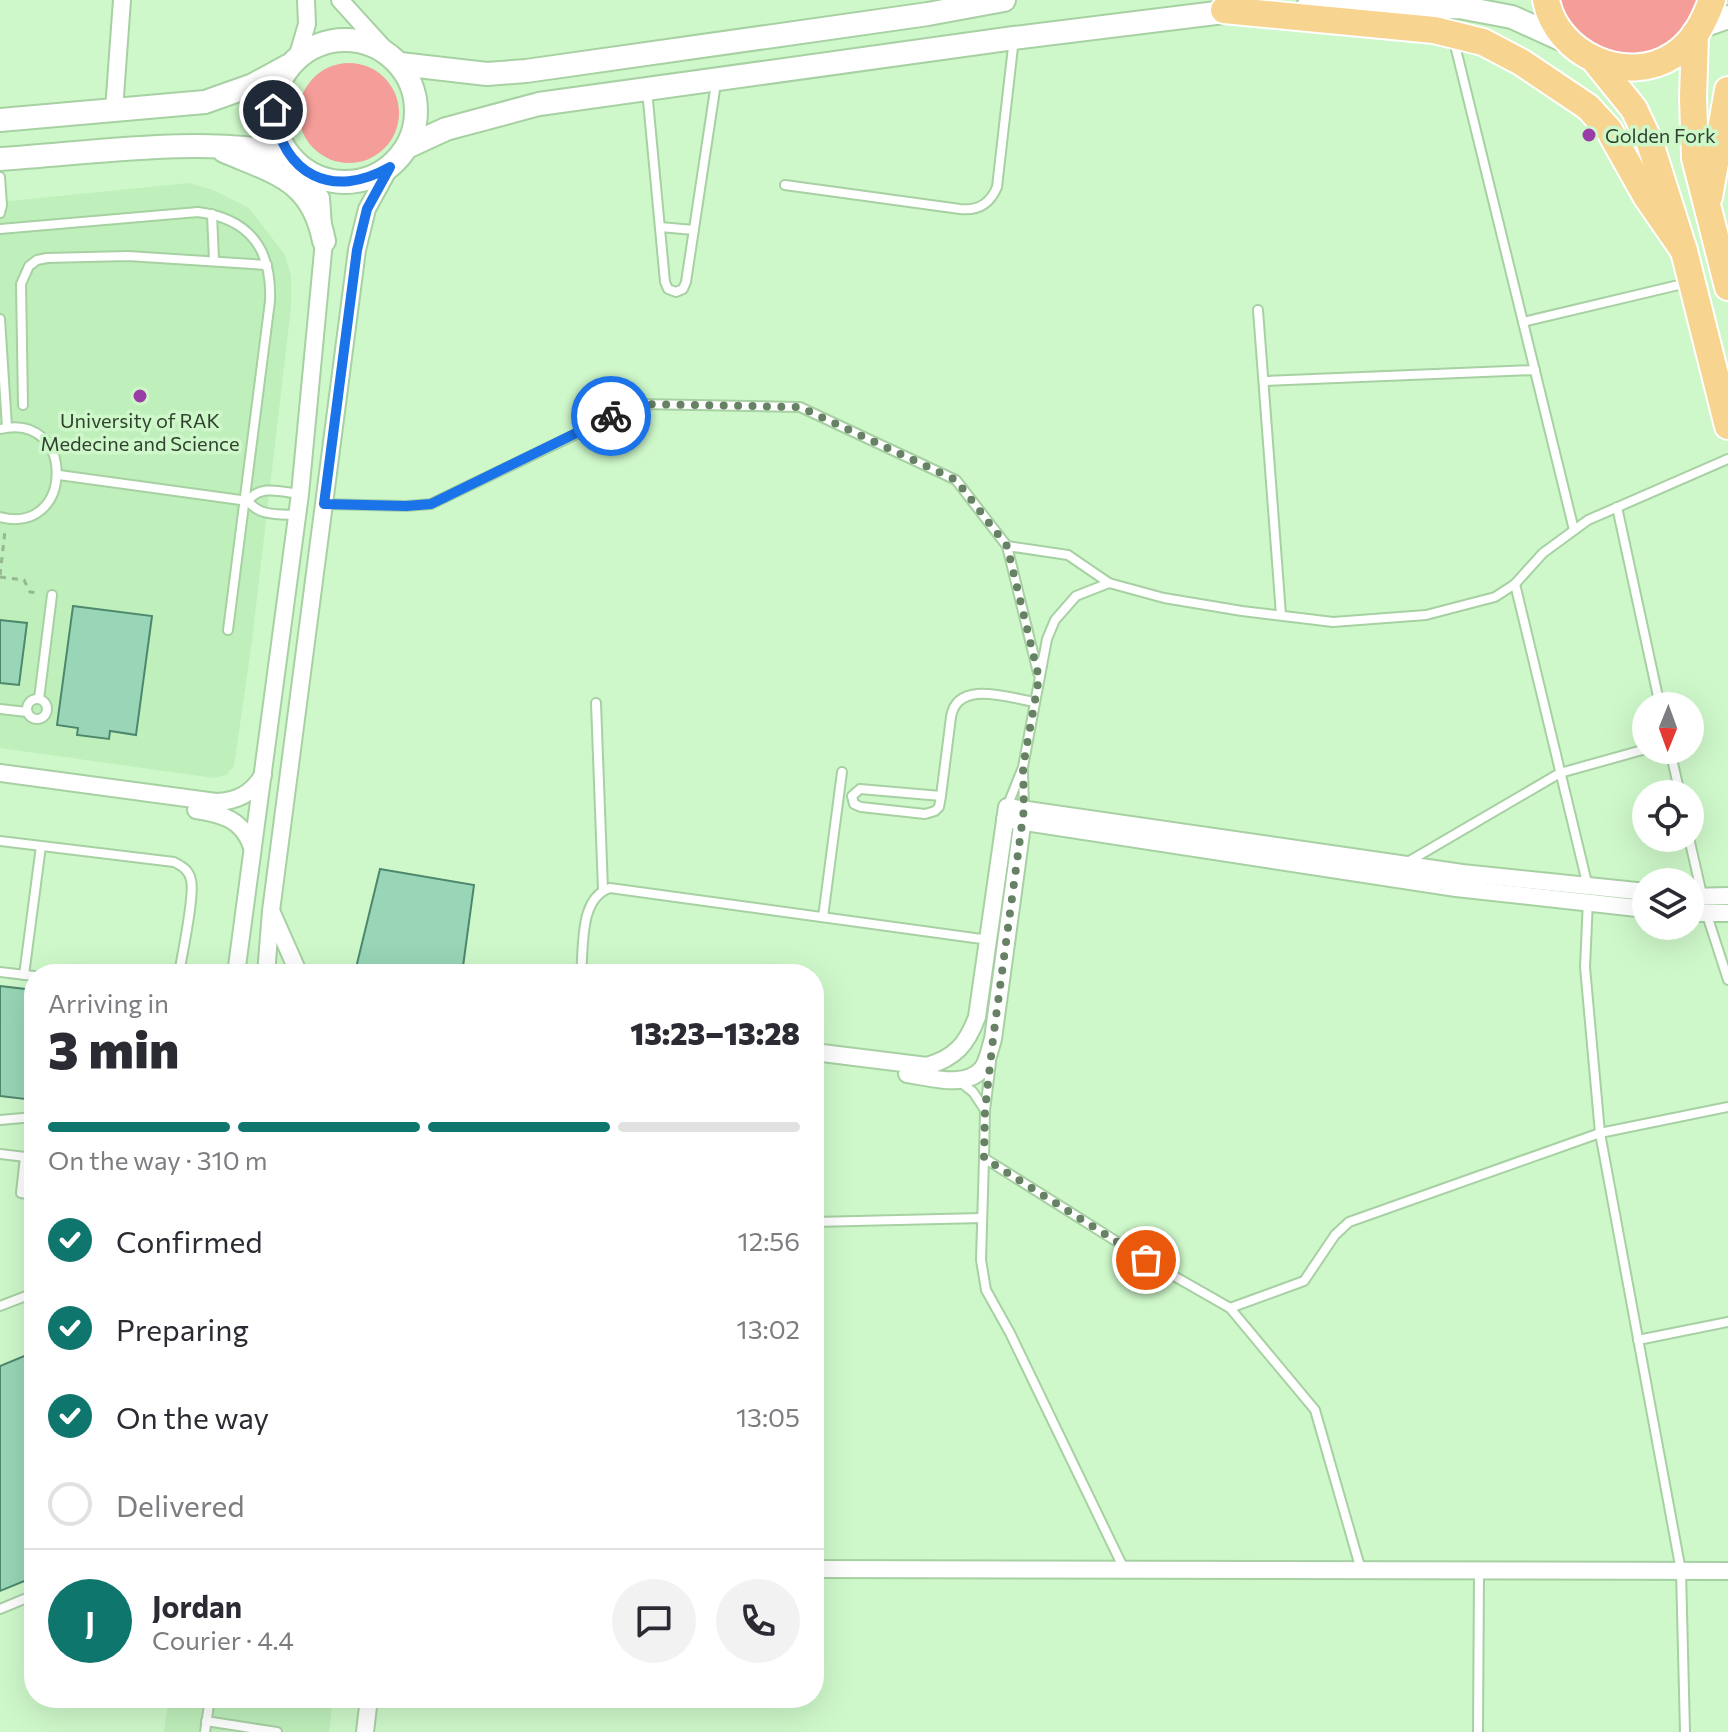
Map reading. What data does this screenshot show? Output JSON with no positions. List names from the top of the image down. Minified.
{"places":["Golden Fork","University of RAK Medecine and Science"],"north":"bottom","page":{"heading":["3 min","Arriving in","13:23–13:28"],"panel":["Jordan","Courier · 4.4"],"bar":"On the way · 310 m","list":[["Confirmed","12:56"],["Preparing","13:02"],["On the way","13:05"],"Delivered"],"round":"J"}}
